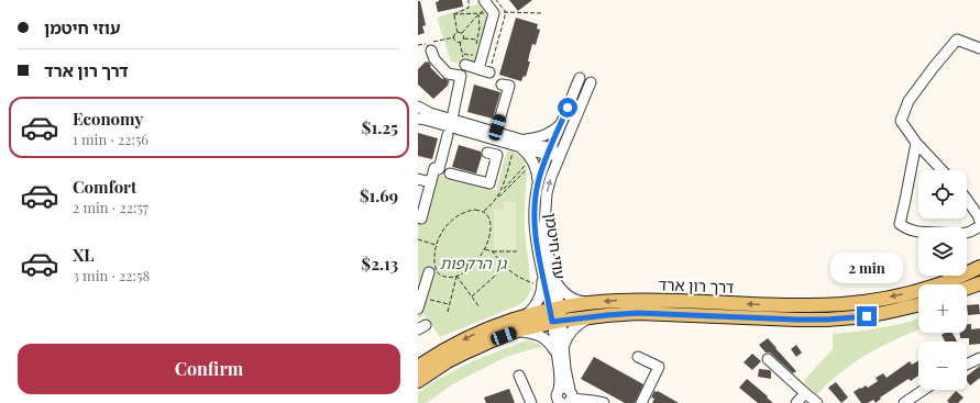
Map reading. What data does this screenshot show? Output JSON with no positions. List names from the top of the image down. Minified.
{"streets":{"main road":["דרך רון ארד"],"street":["עוזי חיטמן"]},"crossings":[["עוזי חיטמן","דרך רון ארד"]],"parks":["גן הרקפות"],"page":{"banner":["עוזי חיטמן","דרך רון ארד"],"list":[{"name":"Economy","note":"1 min · 22:56","value":"$1.25"},{"name":"Comfort","note":"2 min · 22:57","value":"$1.69"},{"name":"XL","note":"3 min · 22:58","value":"$2.13"}],"map_buttons":["+","−"],"bubble":"2 min","buttons":"Confirm"}}
